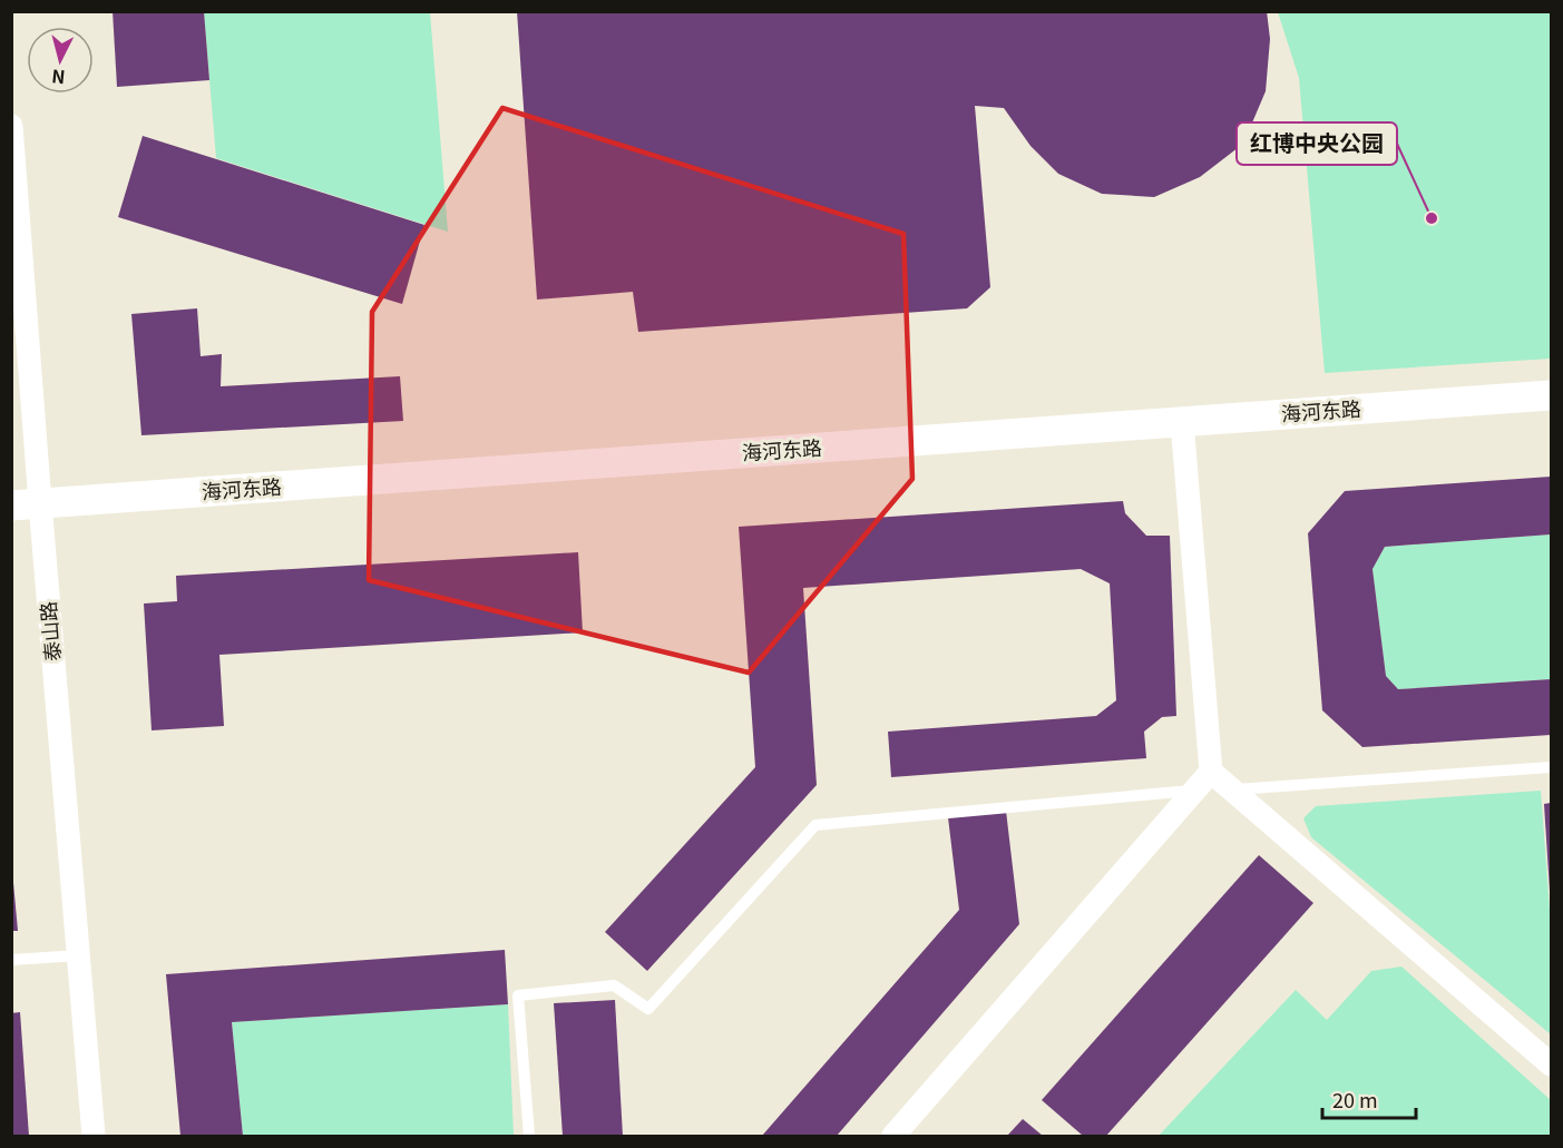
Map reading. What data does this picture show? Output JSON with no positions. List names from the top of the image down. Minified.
{"streets":{"street":["海河东路","泰山路"]},"crossings":[["海河东路","泰山路"]],"places":["红博中央公园"],"scale_bar":"20 m","north":"bottom"}
